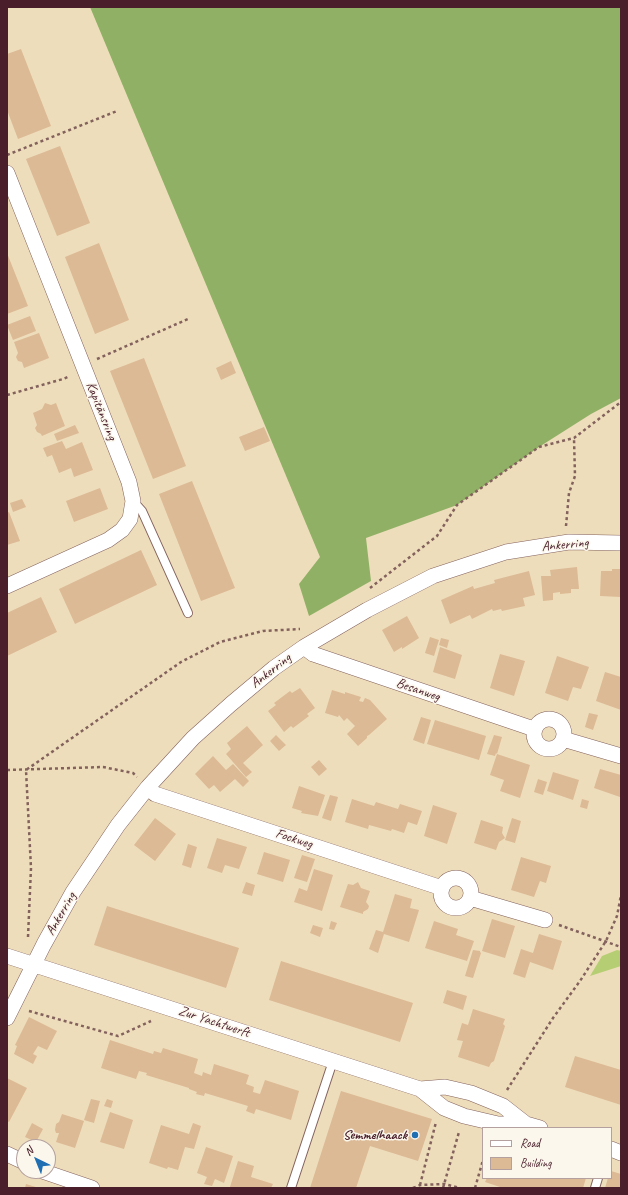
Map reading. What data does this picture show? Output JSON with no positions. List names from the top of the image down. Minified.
{"streets":{"street":["Kapitänsring","Ankerring","Besanweg","Fockweg","Zur Yachtwerft"]},"crossings":[["Ankerring","Besanweg"],["Ankerring","Fockweg"],["Ankerring","Zur Yachtwerft"]],"places":["Semmelhaack"],"legend":["Road","Building"],"north":"top left"}
